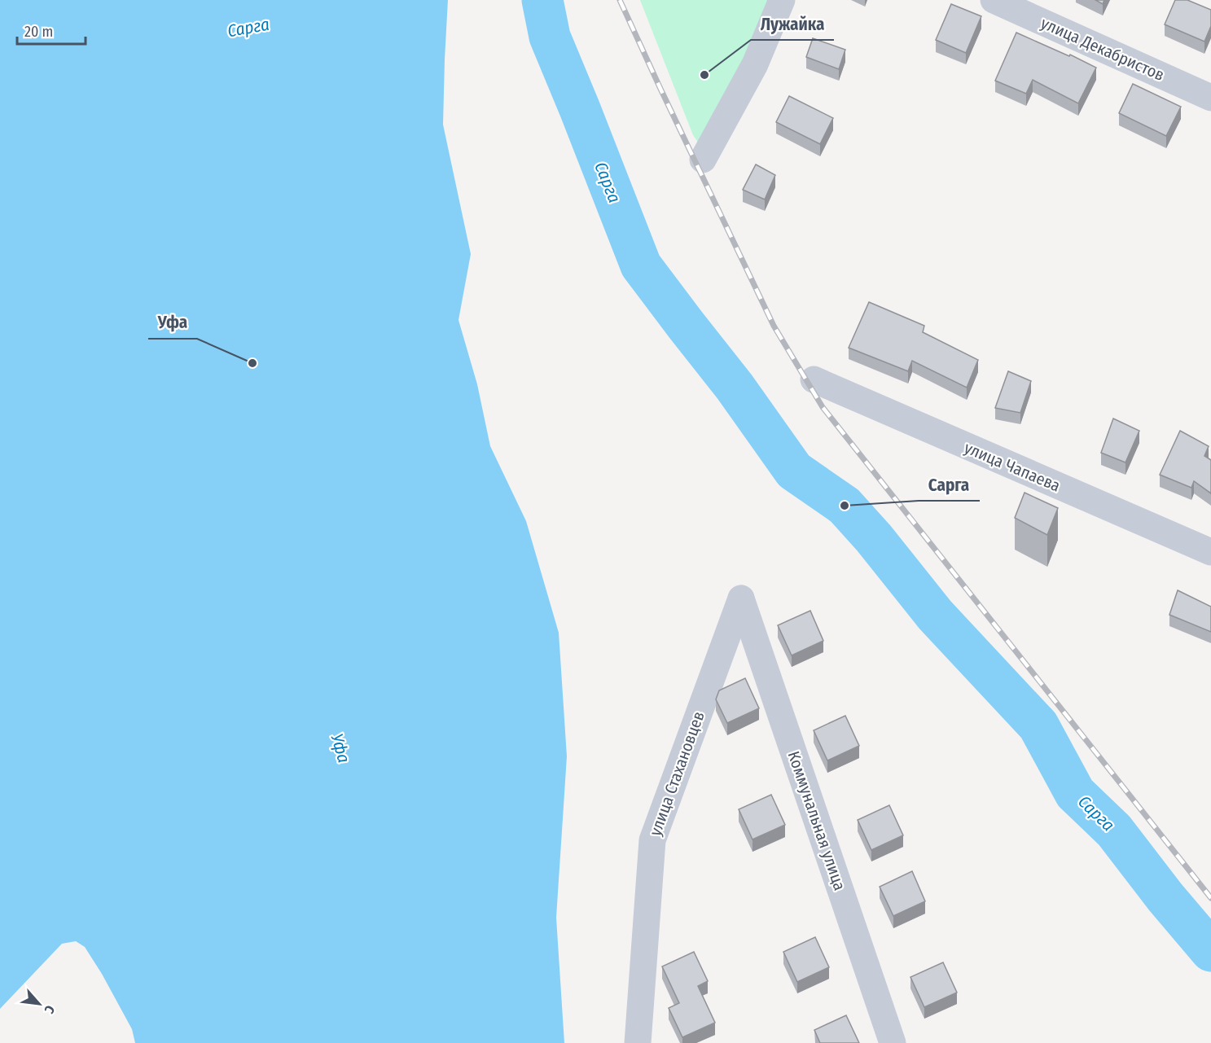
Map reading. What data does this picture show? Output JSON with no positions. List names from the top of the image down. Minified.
{"streets":{"street":["улица Декабристов","улица Чапаева","улица Стахановцев","Коммунальная улица"]},"crossings":[["улица Стахановцев","Коммунальная улица"]],"water":["Сарга","Уфа"],"places":["Лужайка","Уфа","Сарга"],"scale_bar":"20 m","north":"bottom right"}
